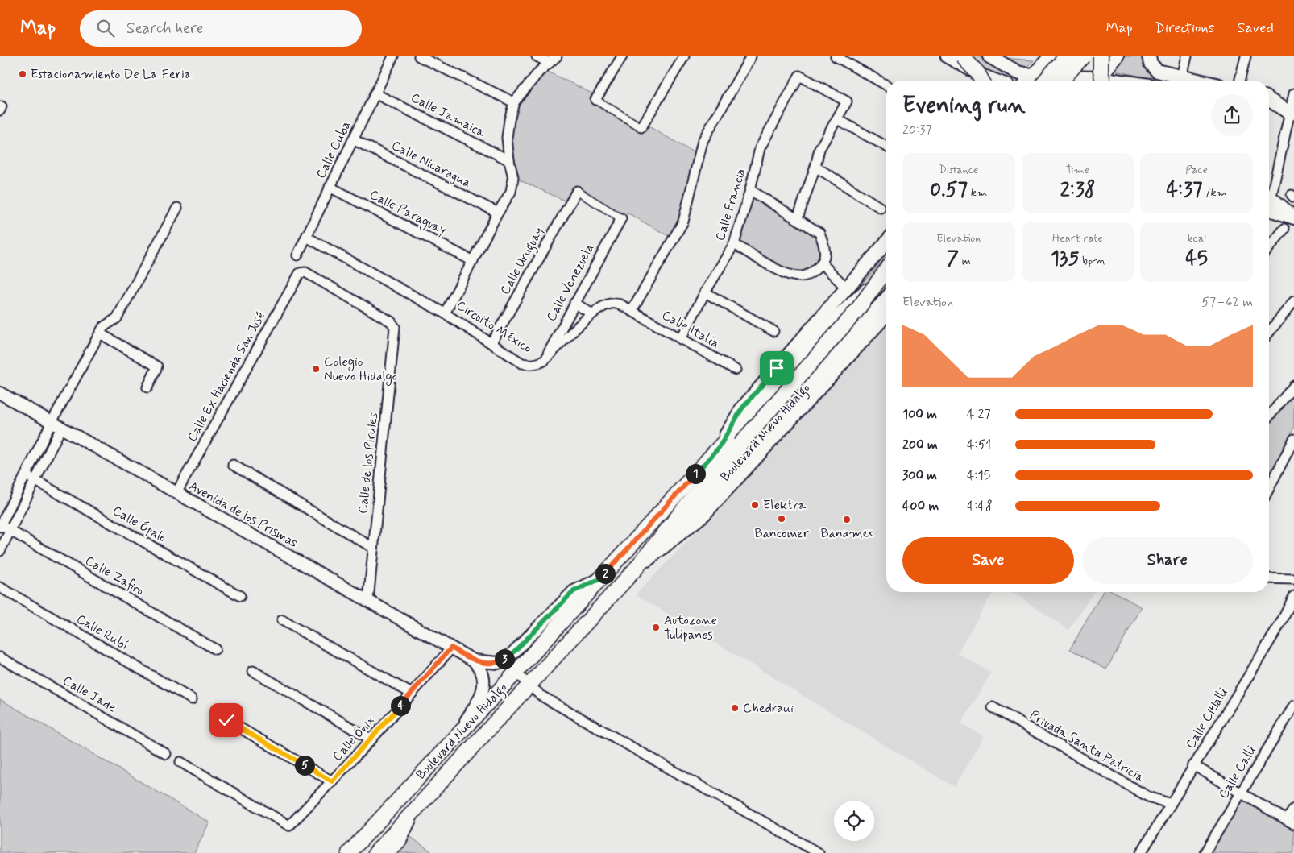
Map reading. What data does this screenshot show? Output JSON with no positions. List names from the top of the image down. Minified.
{"streets":{"main road":["Boulevard Nuevo Hidalgo"],"street":["Calle Jamaica","Calle Cuba","Calle Nicaragua","Calle Francia","Calle Paraguay","Calle Uruguay","Calle Venezuela","Circuito México","Calle Italia","Calle Ex Hacienda San José","Calle de los Pirules","Avenida de los Prismas","Calle Ópalo","Calle Zafiro","Calle Rubí","Calle Jade","Calle Citlalli","Calle Ónix","Privada Santa Patricia","Calle Calli"]},"crossings":[["Calle Jamaica","Calle Cuba"],["Calle Jamaica","Circuito México"],["Calle Cuba","Calle Nicaragua"],["Calle Cuba","Calle Paraguay"],["Calle Nicaragua","Circuito México"],["Calle Francia","Calle Italia"],["Calle Paraguay","Circuito México"],["Calle Uruguay","Circuito México"],["Calle Venezuela","Circuito México"],["Circuito México","Calle Italia"],["Calle Ex Hacienda San José","Calle de los Pirules"],["Calle Ex Hacienda San José","Avenida de los Prismas"],["Boulevard Nuevo Hidalgo","Avenida de los Prismas"],["Calle de los Pirules","Avenida de los Prismas"],["Avenida de los Prismas","Calle Ónix"],["Calle Citlalli","Privada Santa Patricia"]],"places":["Estacionamiento De La Feria","Colegio Nuevo Hidalgo","Elektra","Bancomer","Banamex","Autozone Tulipanes","Chedraui"],"page":{"header":"Map","search":"Search here","nav":["Map","Directions","Saved"],"heading":["Evening run","20:37"],"stats":[["Distance","0.57 km"],["Time","2:38"],["Pace","4:37 /km"],["Elevation","7 m"],["Heart rate","135 bpm"],["kcal","45"]],"chart":["Elevation","57–62 m"],"list":[{"name":"100 m","note":"4:27"},{"name":"200 m","note":"4:51"},{"name":"300 m","note":"4:15"},{"name":"400 m","note":"4:48"}],"pins":["1","2","3","4","5"],"buttons":["Save","Share"]}}
